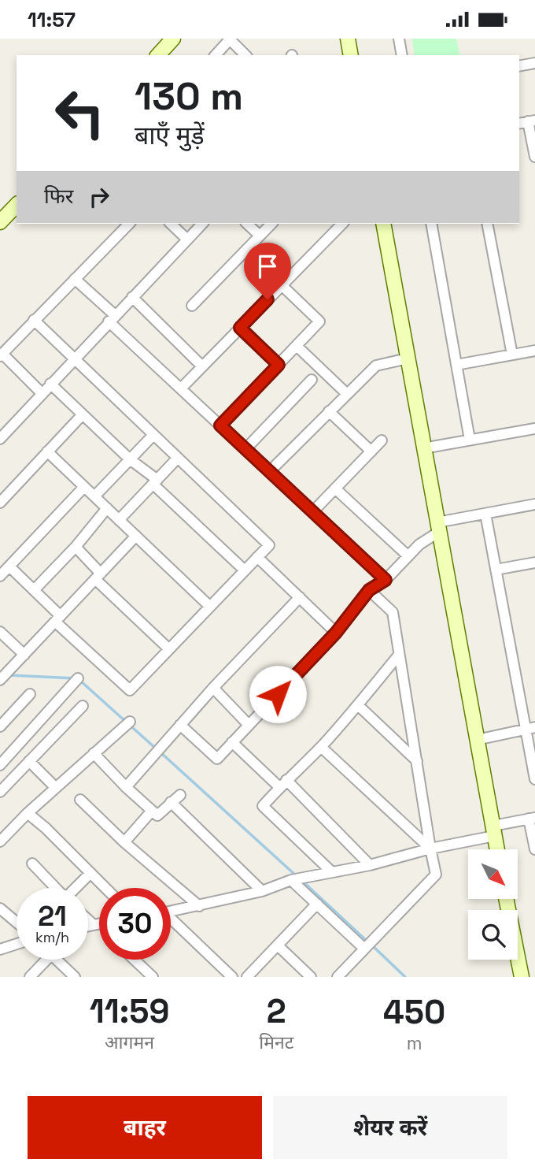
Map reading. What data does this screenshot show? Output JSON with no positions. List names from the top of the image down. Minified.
{"north":"bottom right","page":{"status":"11:57","turn":["130 m","बाएँ मुड़ें"],"then":"फिर","speed":"21 km/h","limit":"30","eta":["11:59","आगमन","2","मिनट","450","m"],"buttons":["बाहर","शेयर करें"]}}
